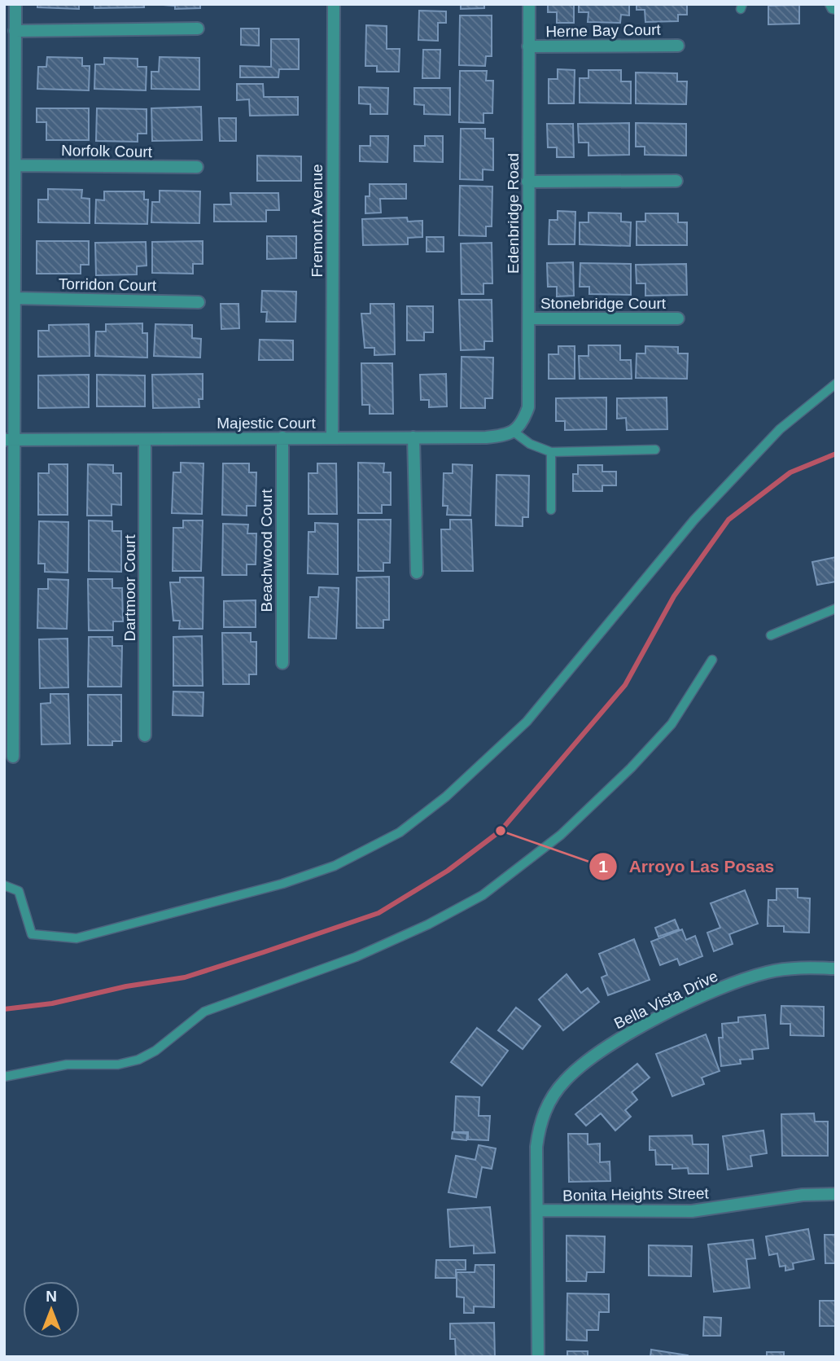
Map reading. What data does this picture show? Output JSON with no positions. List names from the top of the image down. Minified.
{"streets":{"street":["Herne Bay Court","Norfolk Court","Edenbridge Road","Fremont Avenue","Torridon Court","Stonebridge Court","Majestic Court","Beachwood Court","Dartmoor Court","Bella Vista Drive","Bonita Heights Street"]},"crossings":[["Herne Bay Court","Edenbridge Road"],["Edenbridge Road","Stonebridge Court"],["Edenbridge Road","Majestic Court"],["Fremont Avenue","Majestic Court"],["Majestic Court","Beachwood Court"],["Majestic Court","Dartmoor Court"],["Bella Vista Drive","Bonita Heights Street"]],"places":["Arroyo Las Posas"],"north":"top"}
